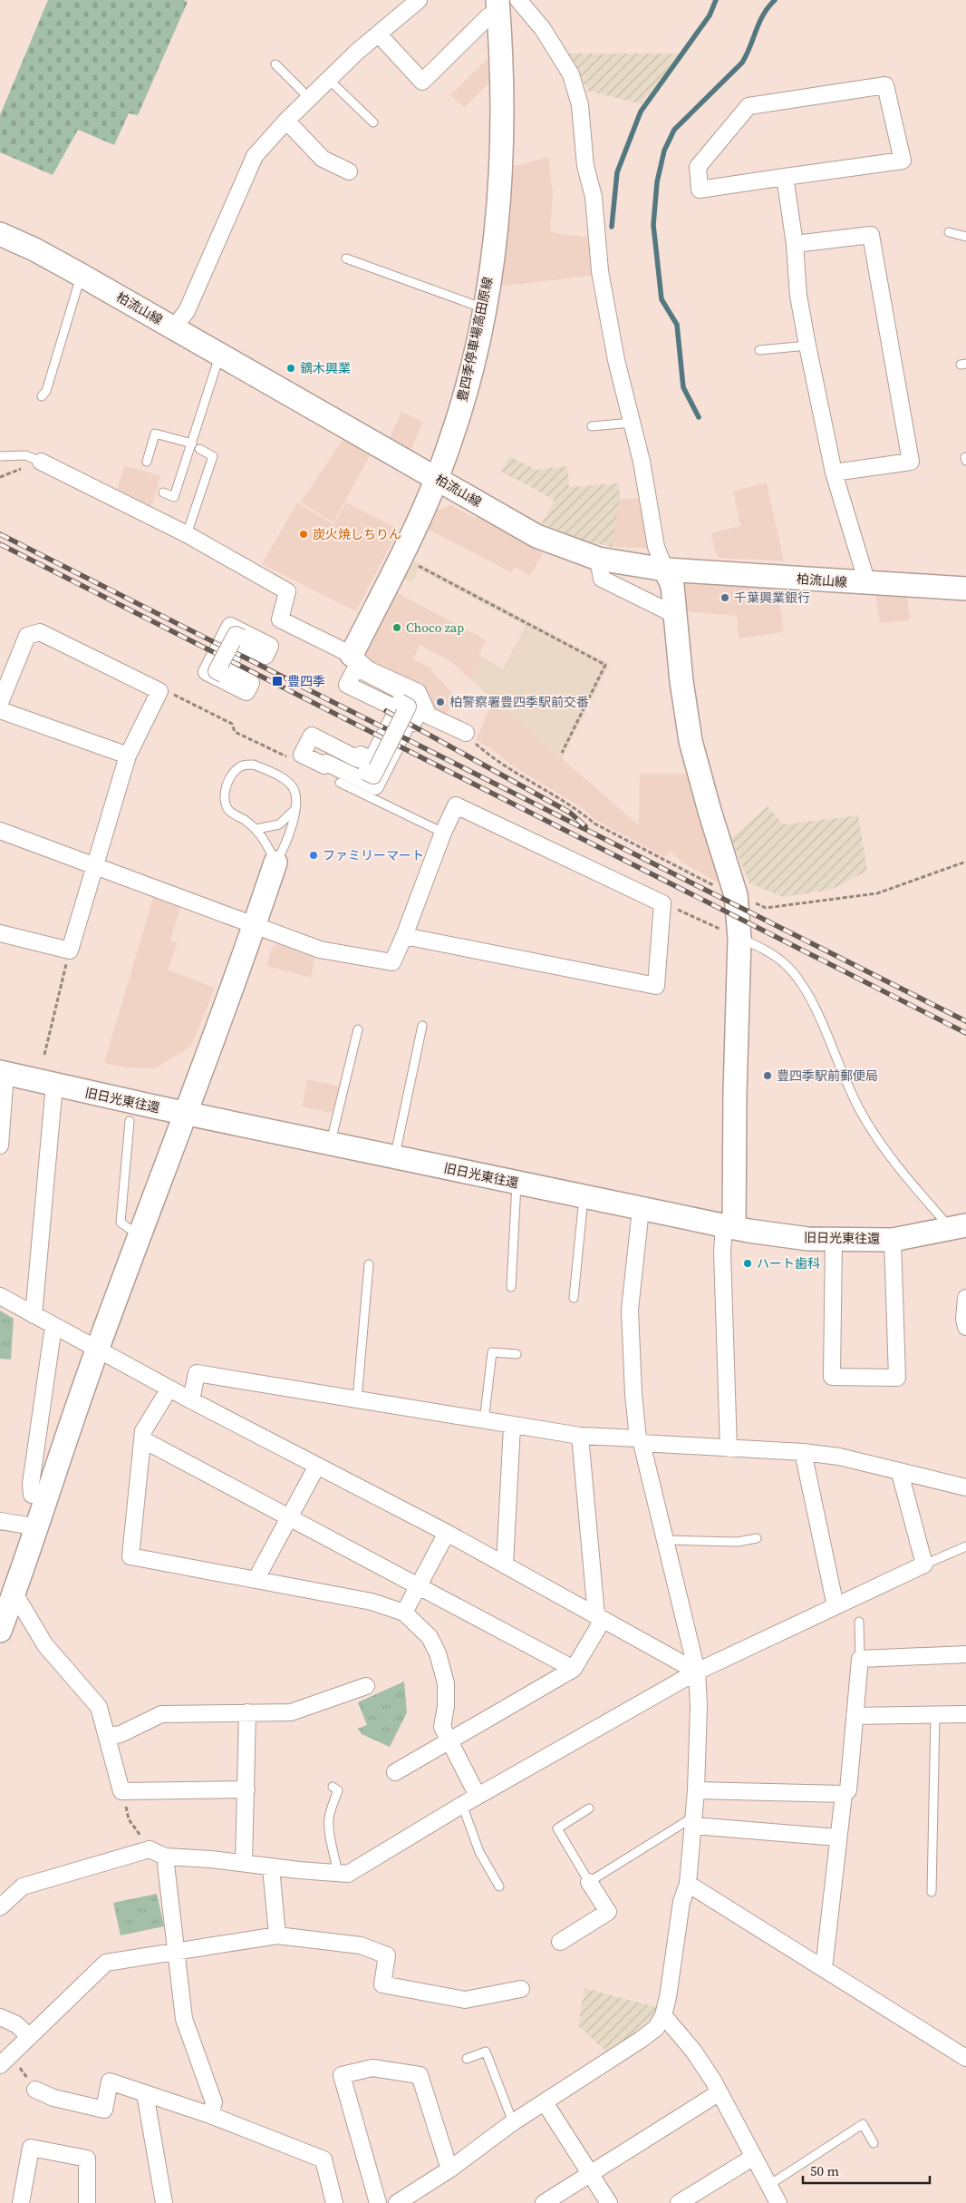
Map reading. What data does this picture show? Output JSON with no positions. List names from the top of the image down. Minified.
{"streets":{"street":["柏流山線","豊四季停車場高田原線","旧日光東往還"]},"crossings":[["柏流山線","豊四季停車場高田原線"]],"places":{"other":["鏑木興業","炭火焼しちりん","千葉興業銀行","Choco zap","柏警察署豊四季駅前交番","ファミリーマート","豊四季駅前郵便局","ハート歯科"],"transit":["豊四季"]},"scale_bar":"50 m"}
